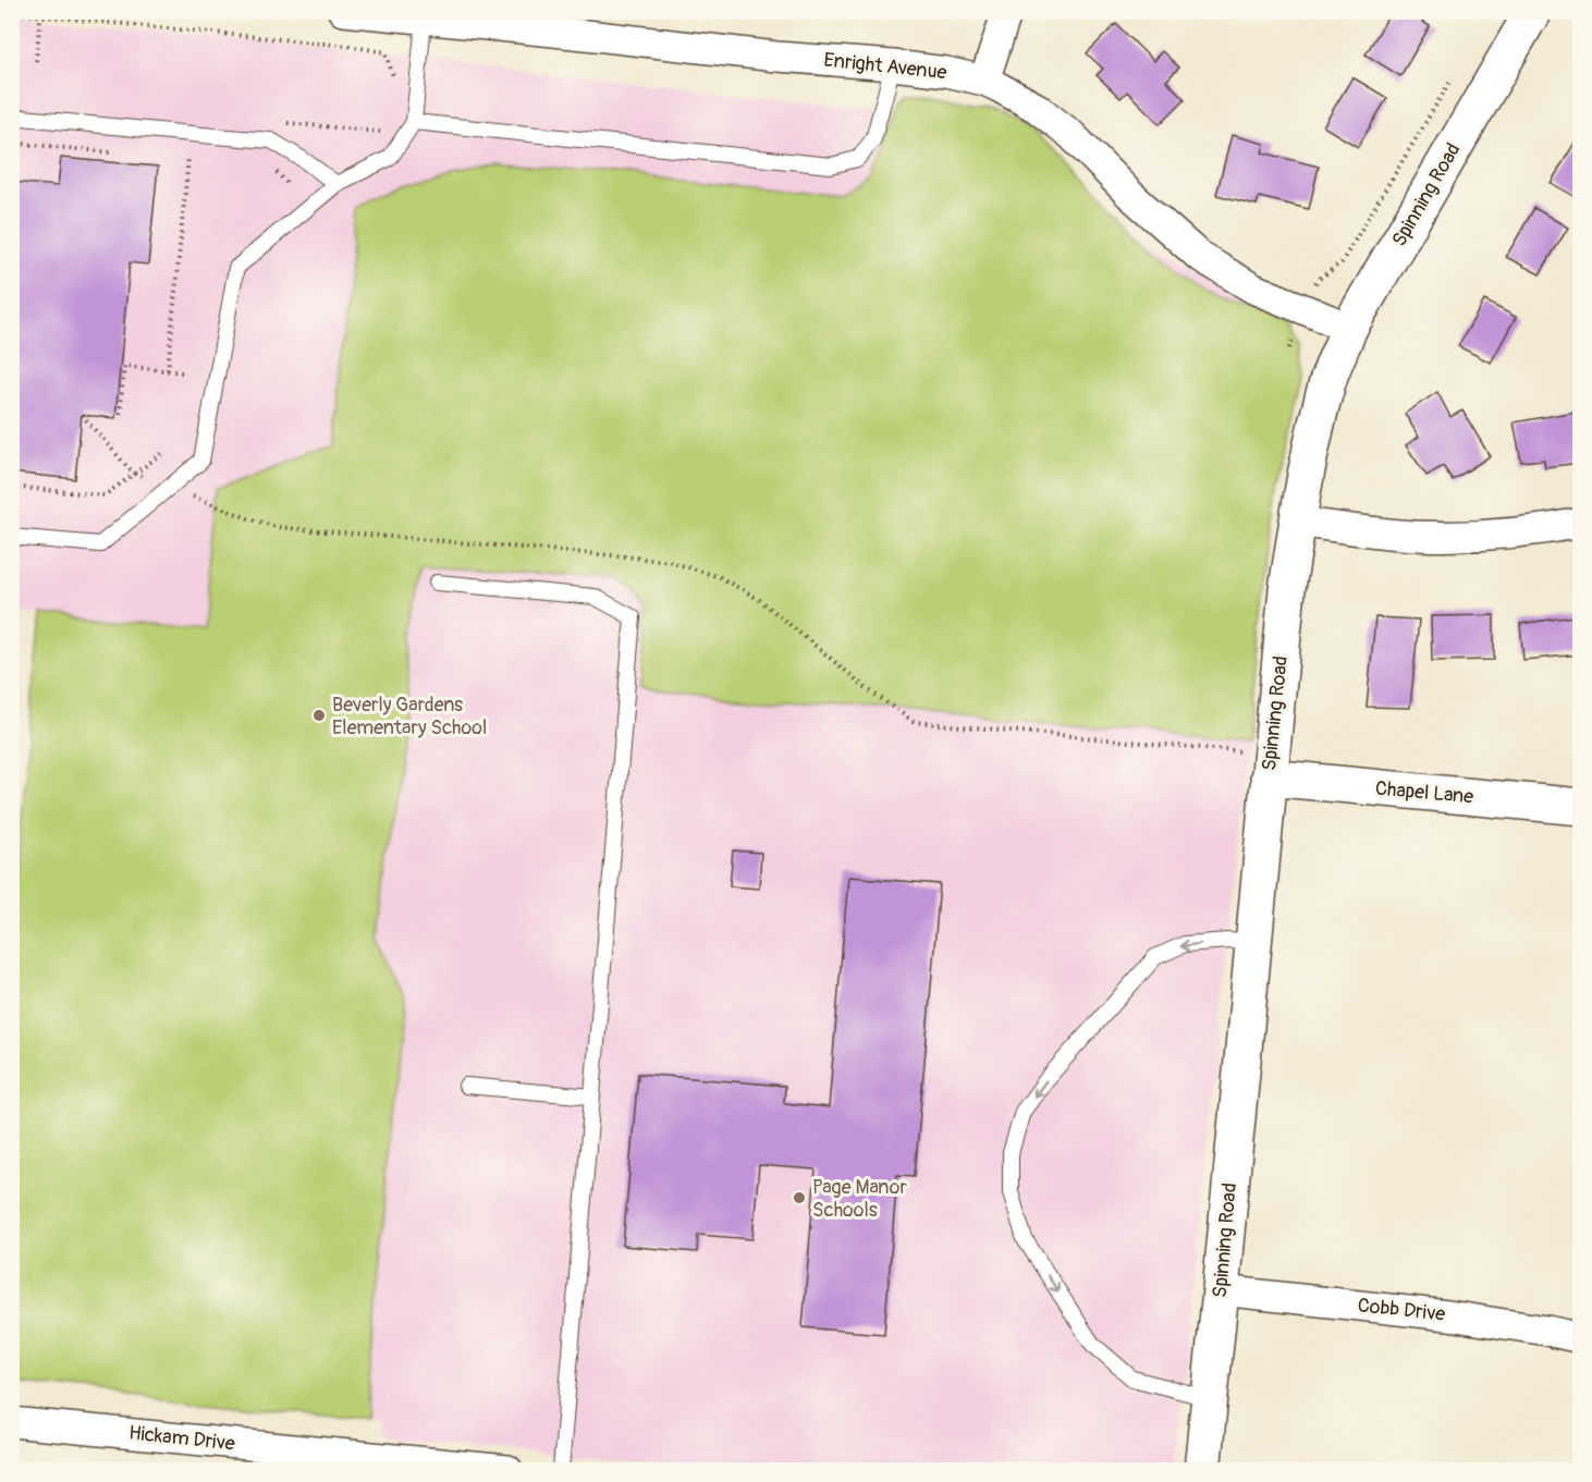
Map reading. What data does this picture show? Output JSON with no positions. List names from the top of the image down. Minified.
{"streets":{"street":["Enright Avenue","Spinning Road","Chapel Lane","Cobb Drive","Hickam Drive"]},"crossings":[["Enright Avenue","Spinning Road"],["Spinning Road","Chapel Lane"],["Spinning Road","Cobb Drive"]],"places":["Beverly Gardens Elementary School","Page Manor Schools"]}
